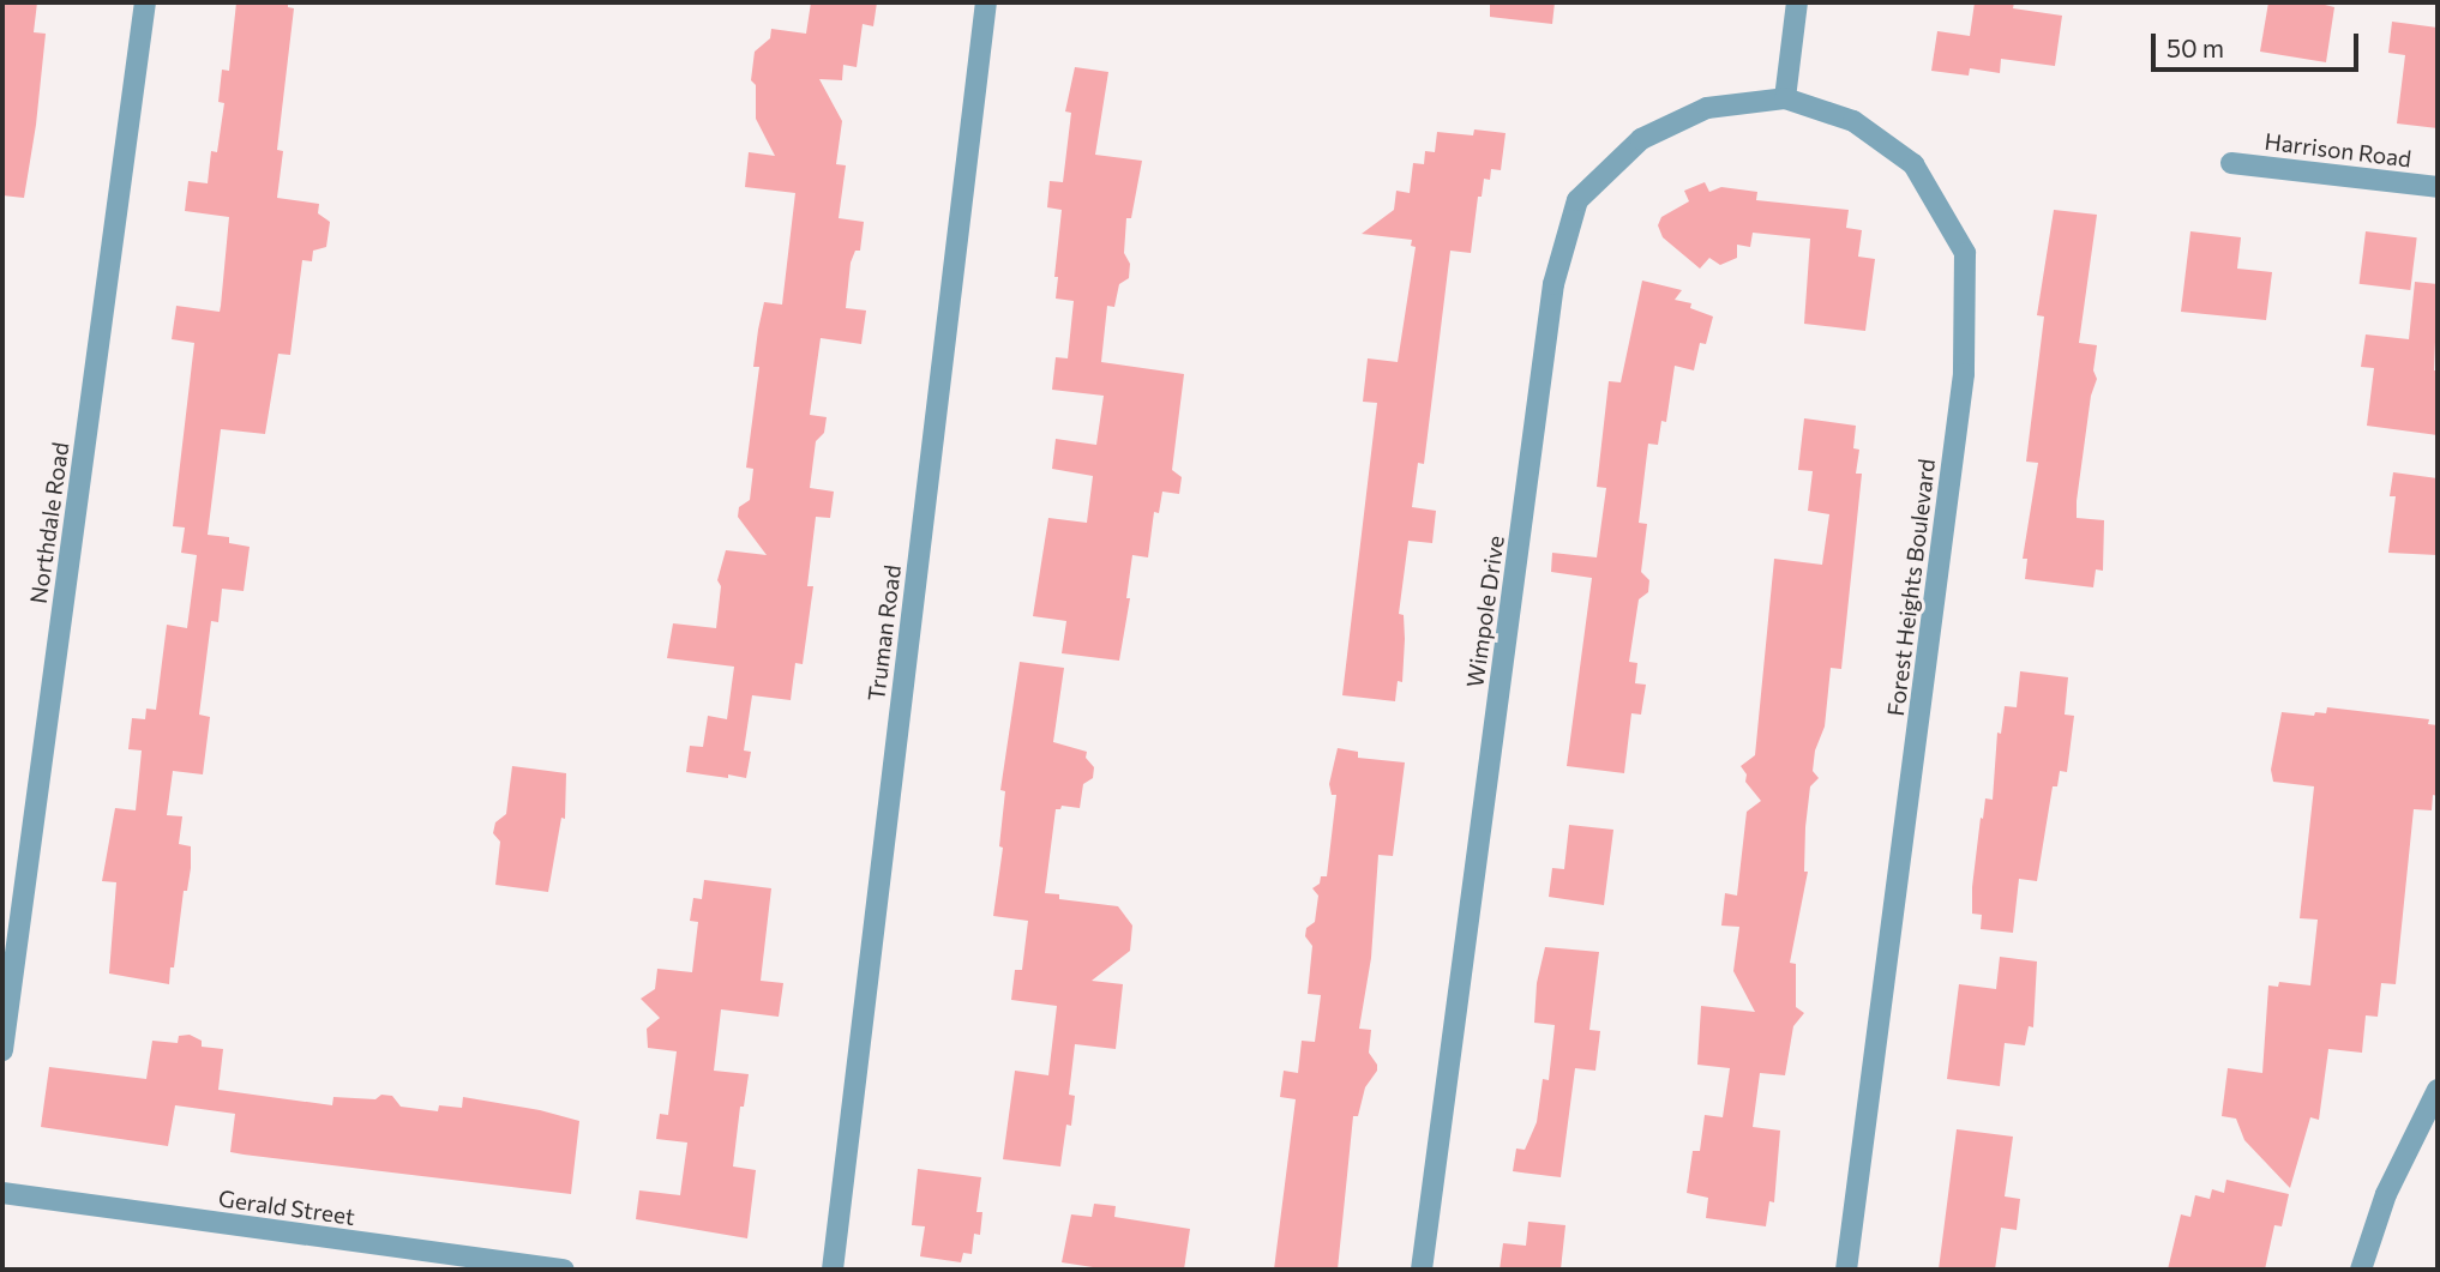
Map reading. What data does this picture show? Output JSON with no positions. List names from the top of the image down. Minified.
{"streets":{"street":["Harrison Road","Northdale Road","Forest Heights Boulevard","Wimpole Drive","Truman Road","Gerald Street"]},"crossings":[["Forest Heights Boulevard","Wimpole Drive"]],"scale_bar":"50 m"}
